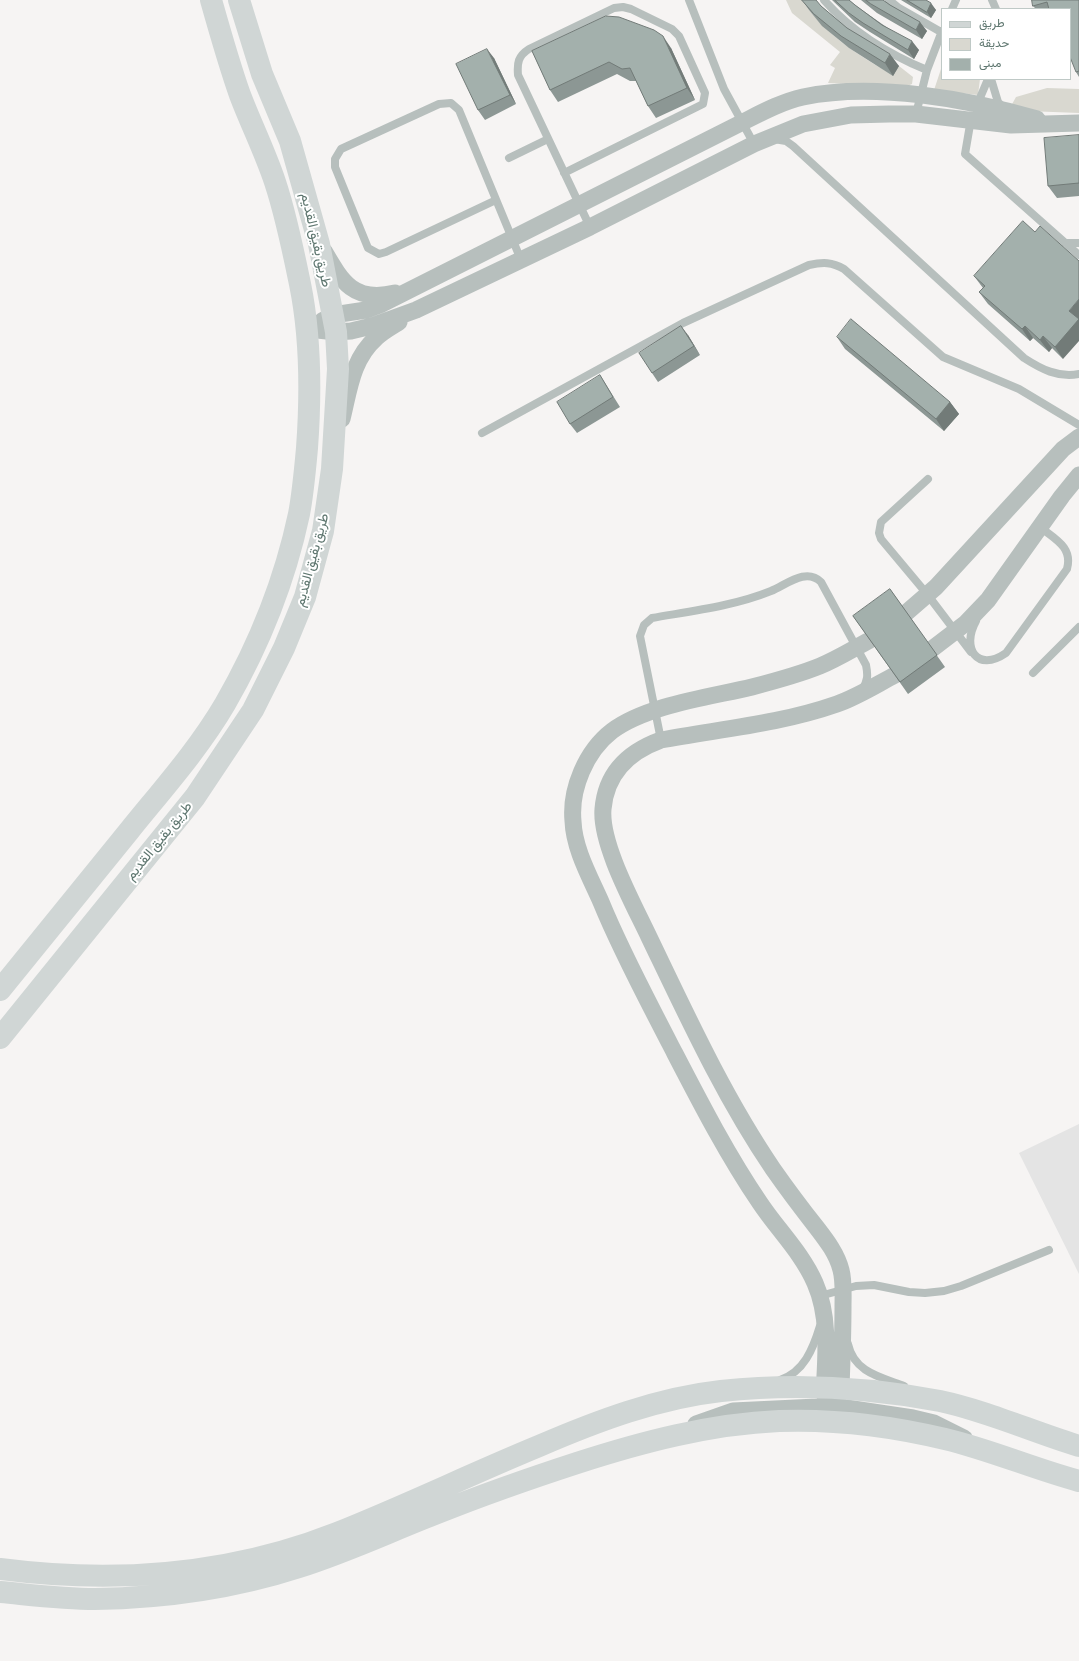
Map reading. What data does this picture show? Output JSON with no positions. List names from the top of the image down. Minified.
{"streets":{"main road":["طريق بقيق القديم"]},"legend":["طريق","حديقة","مبنى"]}
